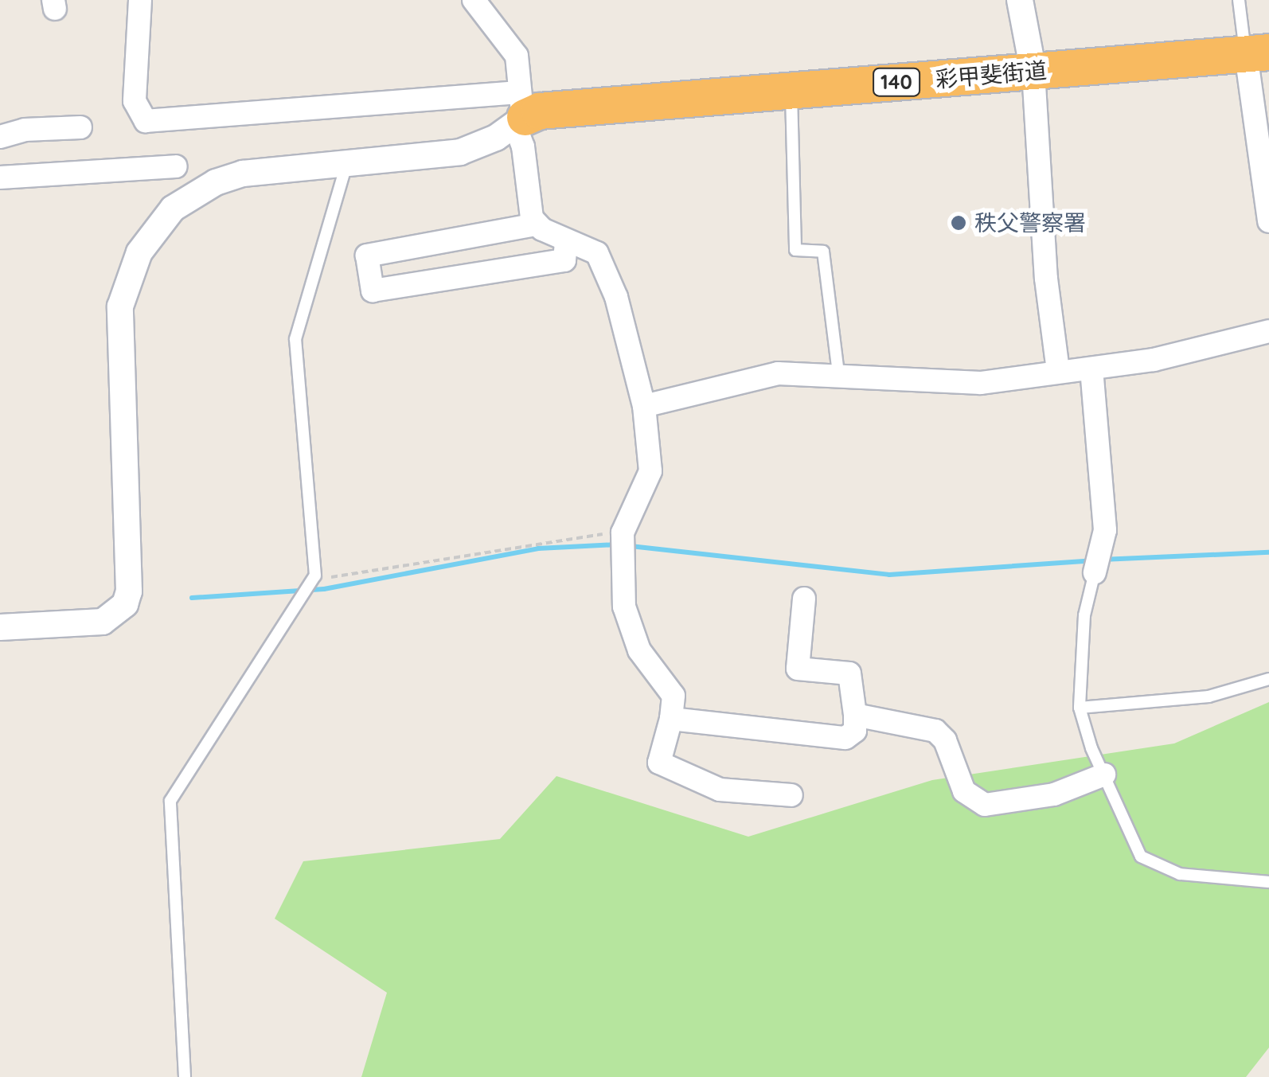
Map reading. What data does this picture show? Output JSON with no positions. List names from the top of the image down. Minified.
{"streets":{"highway":["彩甲斐街道","140"]},"places":["秩父警察署"]}
